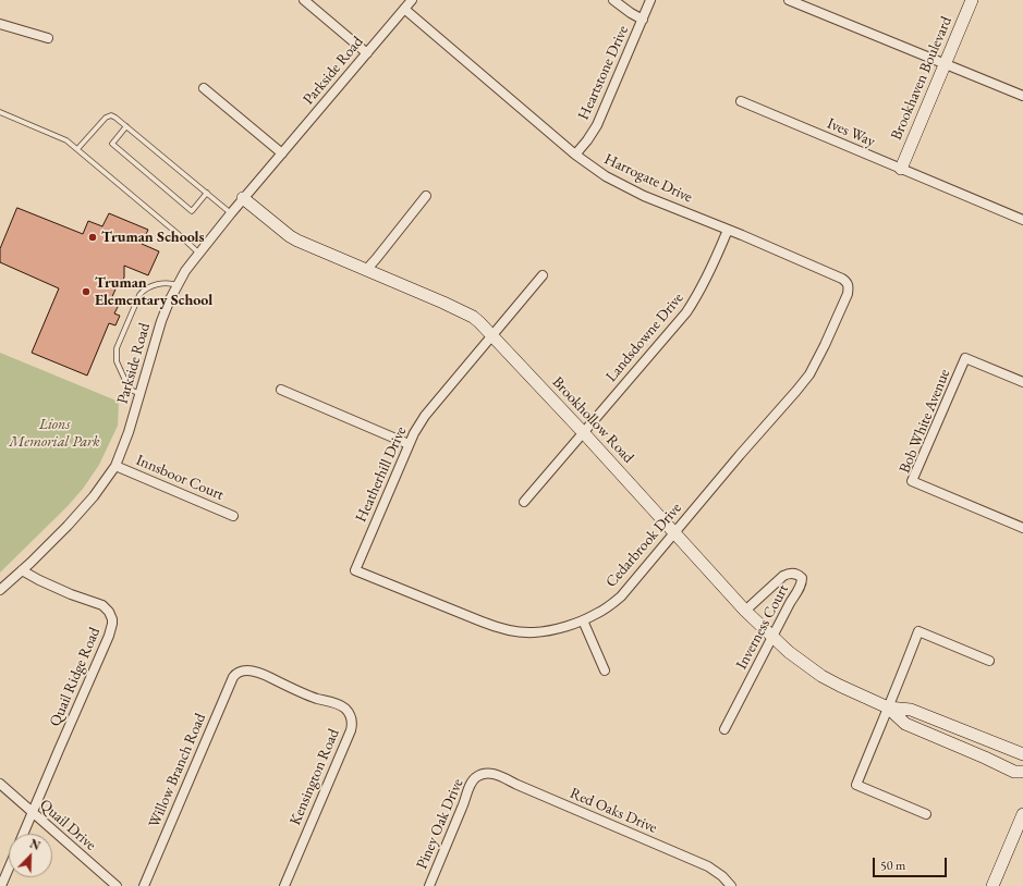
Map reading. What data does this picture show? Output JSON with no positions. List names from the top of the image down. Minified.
{"streets":{"street":["Parkside Road","Heartstone Drive","Brookhaven Boulevard","Ives Way","Harrogate Drive","Landsdowne Drive","Brookhollow Road","Bob White Avenue","Heatherhill Drive","Innsboor Court","Cedarbrook Drive","Inverness Court","Quail Ridge Road","Willow Branch Road","Kensington Road","Red Oaks Drive","Piney Oak Drive","Quail Drive"]},"crossings":[["Parkside Road","Harrogate Drive"],["Parkside Road","Brookhollow Road"],["Parkside Road","Innsboor Court"],["Parkside Road","Quail Ridge Road"],["Heartstone Drive","Harrogate Drive"],["Brookhaven Boulevard","Ives Way"],["Harrogate Drive","Landsdowne Drive"],["Harrogate Drive","Cedarbrook Drive"],["Landsdowne Drive","Brookhollow Road"],["Brookhollow Road","Heatherhill Drive"],["Brookhollow Road","Cedarbrook Drive"],["Brookhollow Road","Inverness Court"],["Heatherhill Drive","Cedarbrook Drive"],["Quail Ridge Road","Quail Drive"],["Willow Branch Road","Kensington Road"],["Red Oaks Drive","Piney Oak Drive"]],"parks":["Lions Memorial Park"],"places":["Truman Schools","Truman Elementary School"],"scale_bar":"50 m","north":"top right"}
